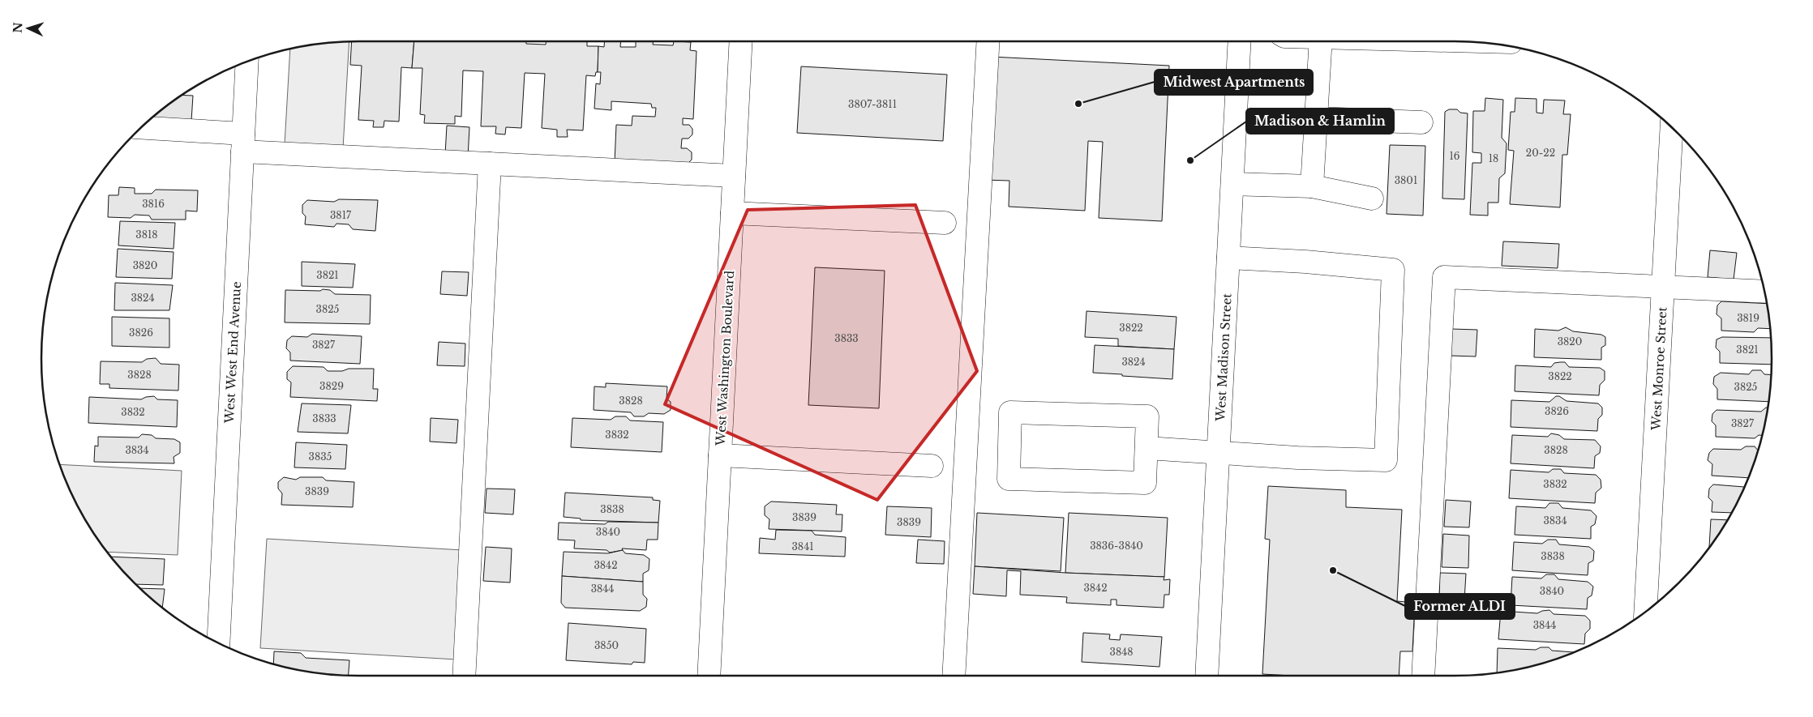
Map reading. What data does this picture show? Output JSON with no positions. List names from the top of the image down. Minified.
{"streets":{"street":["West West End Avenue","West Madison Street","West Washington Boulevard","West Monroe Street"]},"places":["Midwest Apartments","Madison & Hamlin","Former ALDI"],"house_numbers":["3807-3811","20-22","16","18","3801","3816","3817","3818","3820","3821","3824","3825","3819","3822","3826","3833","3820","3827","3821","3824","3828","3822","3829","3825","3828","3826","3832","3833","3827","3832","3834","3828","3835","3832","3839","3838","3839","3834","3839","3840","3836-3840","3841","3838","3842","3842","3844","3840","3844","3850","3848"],"north":"left"}
